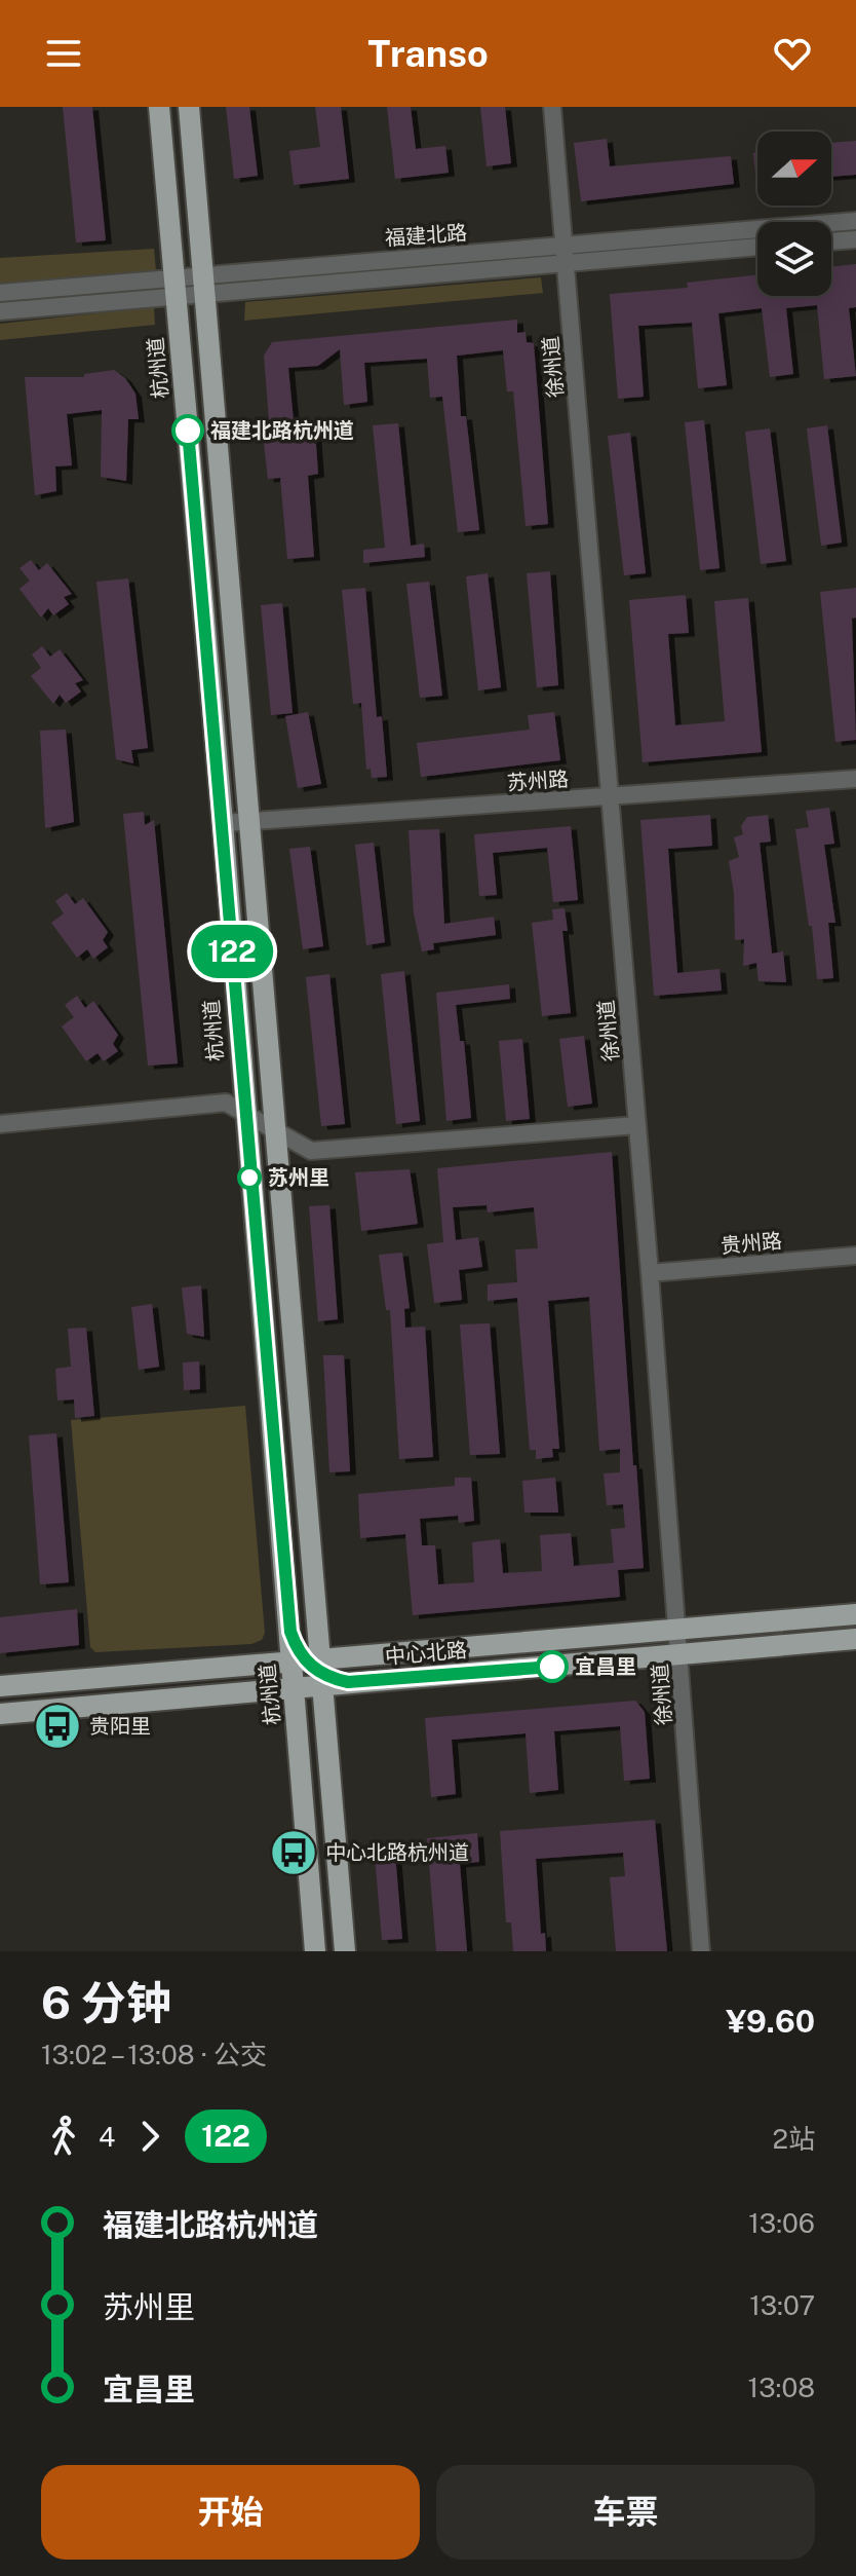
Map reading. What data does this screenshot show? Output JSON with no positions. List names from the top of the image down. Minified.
{"streets":{"main road":["杭州道","中心北路"],"street":["福建北路","徐州道","苏州路","贵州路"]},"crossings":[["福建北路","徐州道"],["福建北路","杭州道"],["徐州道","苏州路"],["徐州道","贵州路"],["徐州道","中心北路"],["杭州道","苏州路"],["杭州道","中心北路"]],"places":{"other":["福建北路杭州道","苏州里","宜昌里"],"bus stop":["贵阳里","中心北路杭州道"]},"lines":["bus line 122"],"north":"right","page":{"header":"Transo","on_map":"122","heading":["6 分钟","13:02 – 13:08 · 公交","¥9.60"],"legs":["4","122","2站"],"list":[{"name":"福建北路杭州道","value":"13:06"},{"name":"苏州里","value":"13:07"},{"name":"宜昌里","value":"13:08"}],"buttons":["开始","车票"]}}
